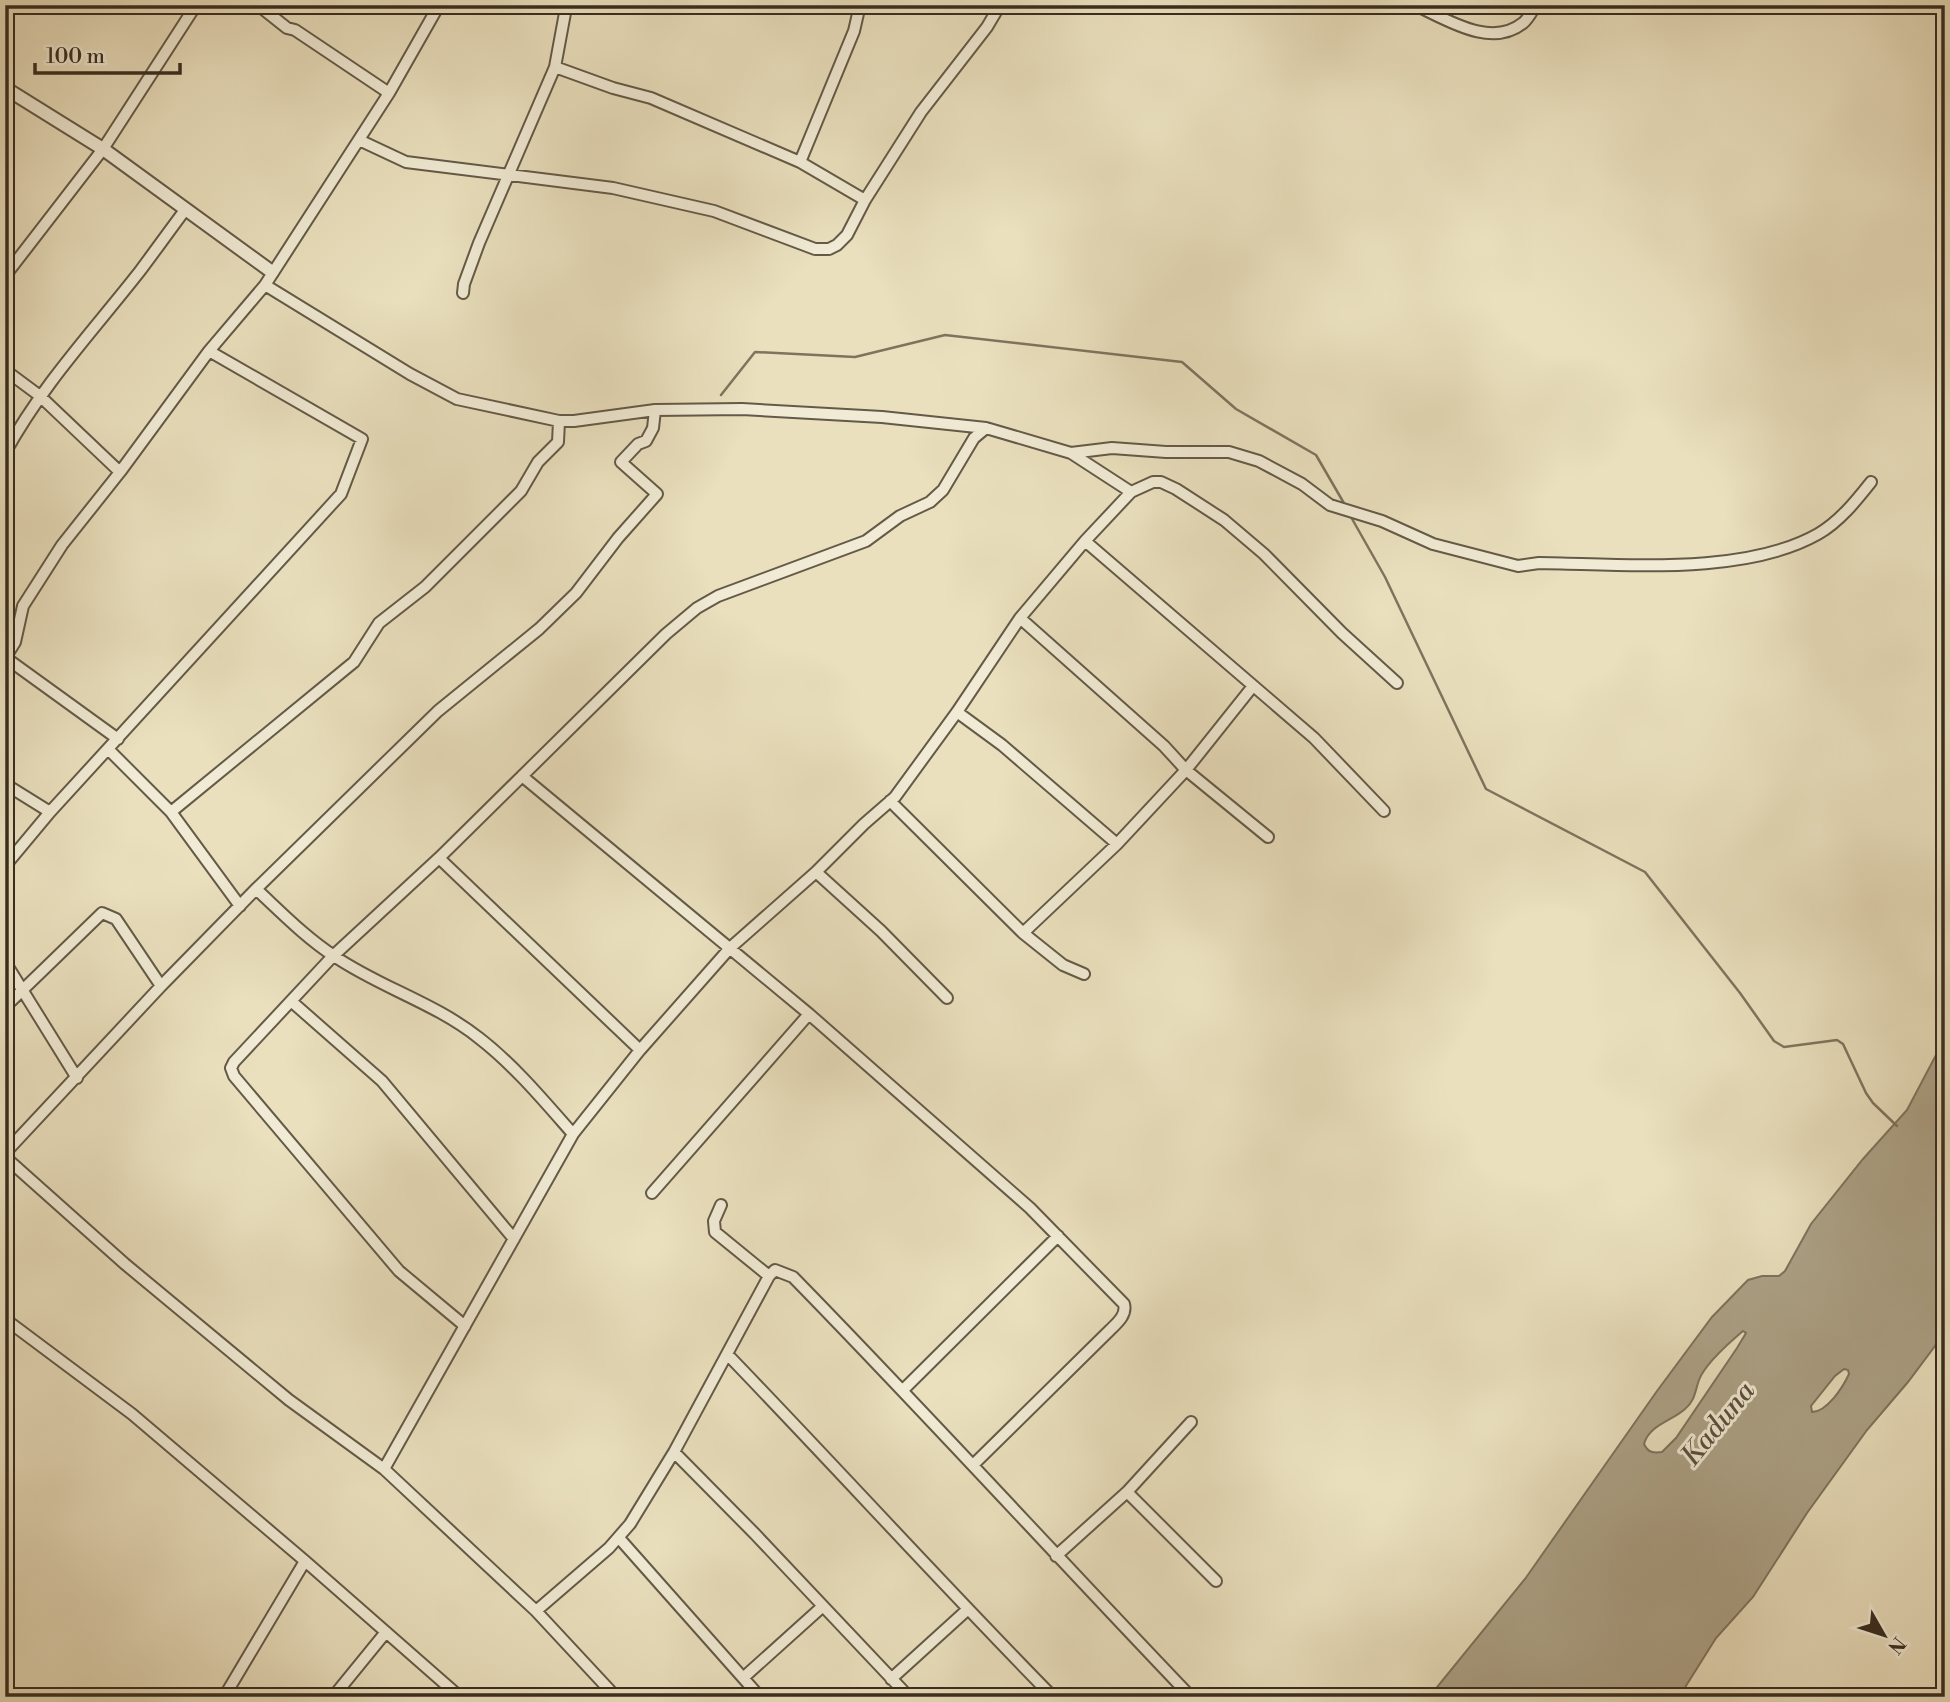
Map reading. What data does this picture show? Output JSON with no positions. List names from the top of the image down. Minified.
{"water":["Kaduna"],"scale_bar":"100 m","north":"bottom right"}
